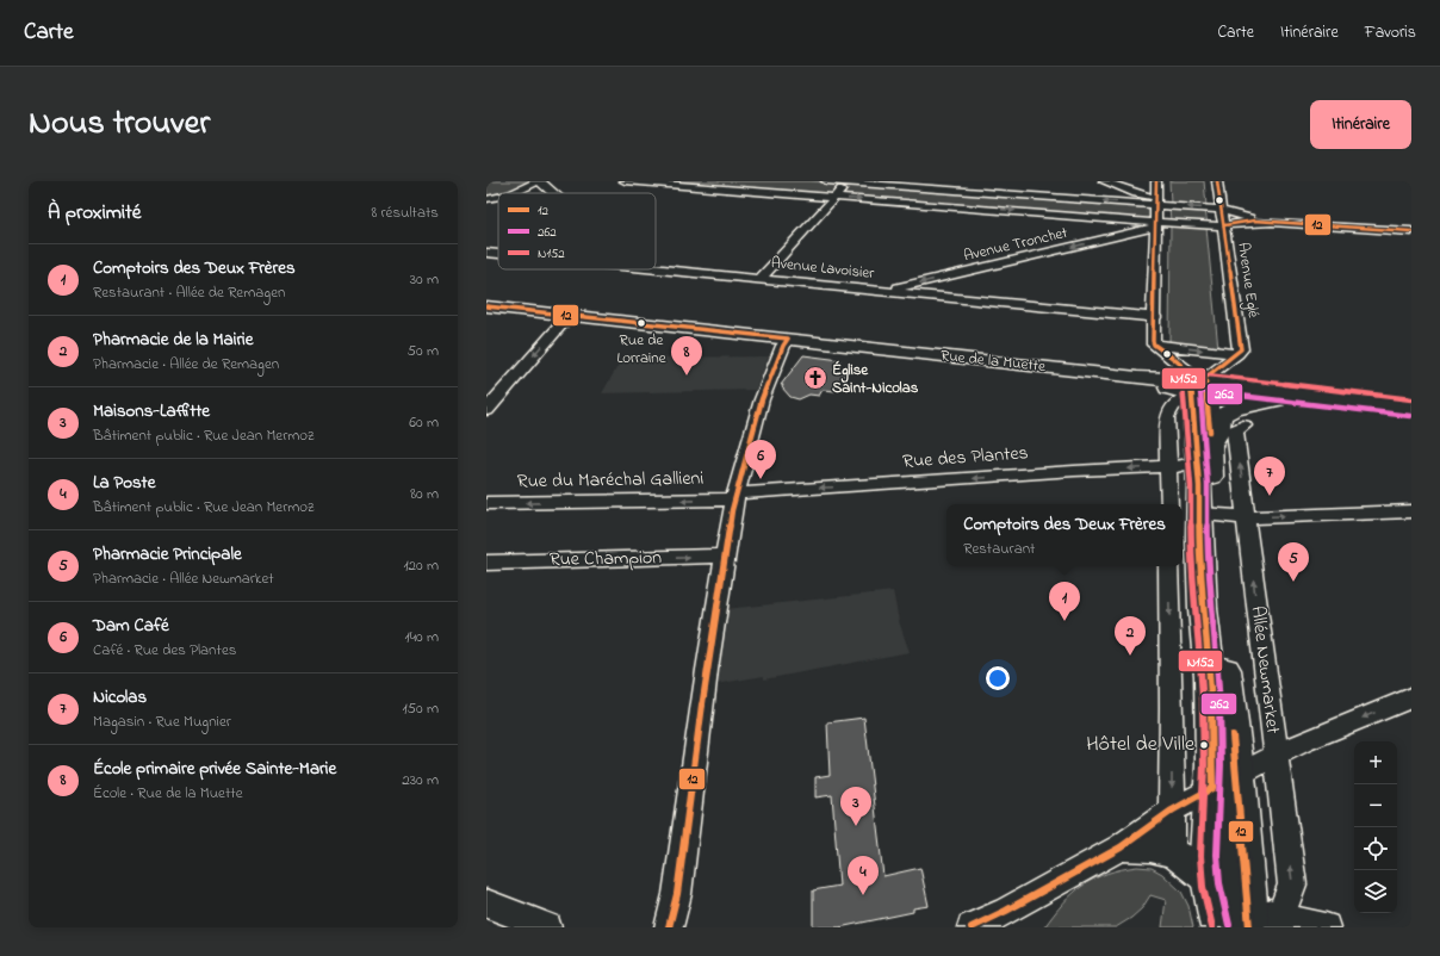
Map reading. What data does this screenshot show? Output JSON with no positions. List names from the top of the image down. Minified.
{"streets":{"street":["Avenue Tronchet","Avenue Lavoisier","Avenue Eglé","Rue de la Muette","Rue des Plantes","Rue du Maréchal Gallieni","Rue Champion","Allée Newmarket"]},"crossings":[["Avenue Tronchet","Avenue Lavoisier"],["Rue des Plantes","Rue du Maréchal Gallieni"]],"one_way":["Rue des Plantes","Rue du Maréchal Gallieni","Rue Champion"],"places":{"other":["Rue de Lorraine","Hôtel de Ville"],"church":["Église Saint-Nicolas"]},"lines":["transit line 12","transit line N152","transit line 262"],"legend":["12","262","N152"],"page":{"header":"Carte","nav":["Carte","Itinéraire","Favoris"],"title":"Nous trouver","buttons":"Itinéraire","heading":["À proximité","8 résultats"],"list":[{"mark":"1","name":"Comptoirs des Deux Frères","note":"Restaurant · Allée de Remagen","value":"30 m"},{"mark":"2","name":"Pharmacie de la Mairie","note":"Pharmacie · Allée de Remagen","value":"50 m"},{"mark":"3","name":"Maisons-Laffitte","note":"Bâtiment public · Rue Jean Mermoz","value":"60 m"},{"mark":"4","name":"La Poste","note":"Bâtiment public · Rue Jean Mermoz","value":"80 m"},{"mark":"5","name":"Pharmacie Principale","note":"Pharmacie · Allée Newmarket","value":"120 m"},{"mark":"6","name":"Dam Café","note":"Café · Rue des Plantes","value":"140 m"},{"mark":"7","name":"Nicolas","note":"Magasin · Rue Mugnier","value":"150 m"},{"mark":"8","name":"École primaire privée Sainte-Marie","note":"École · Rue de la Muette","value":"230 m"}],"pins":["8","6","7","5","1","2","3","4"],"popup":["Comptoirs des Deux Frères","Restaurant"],"map_buttons":["+","−"]}}
